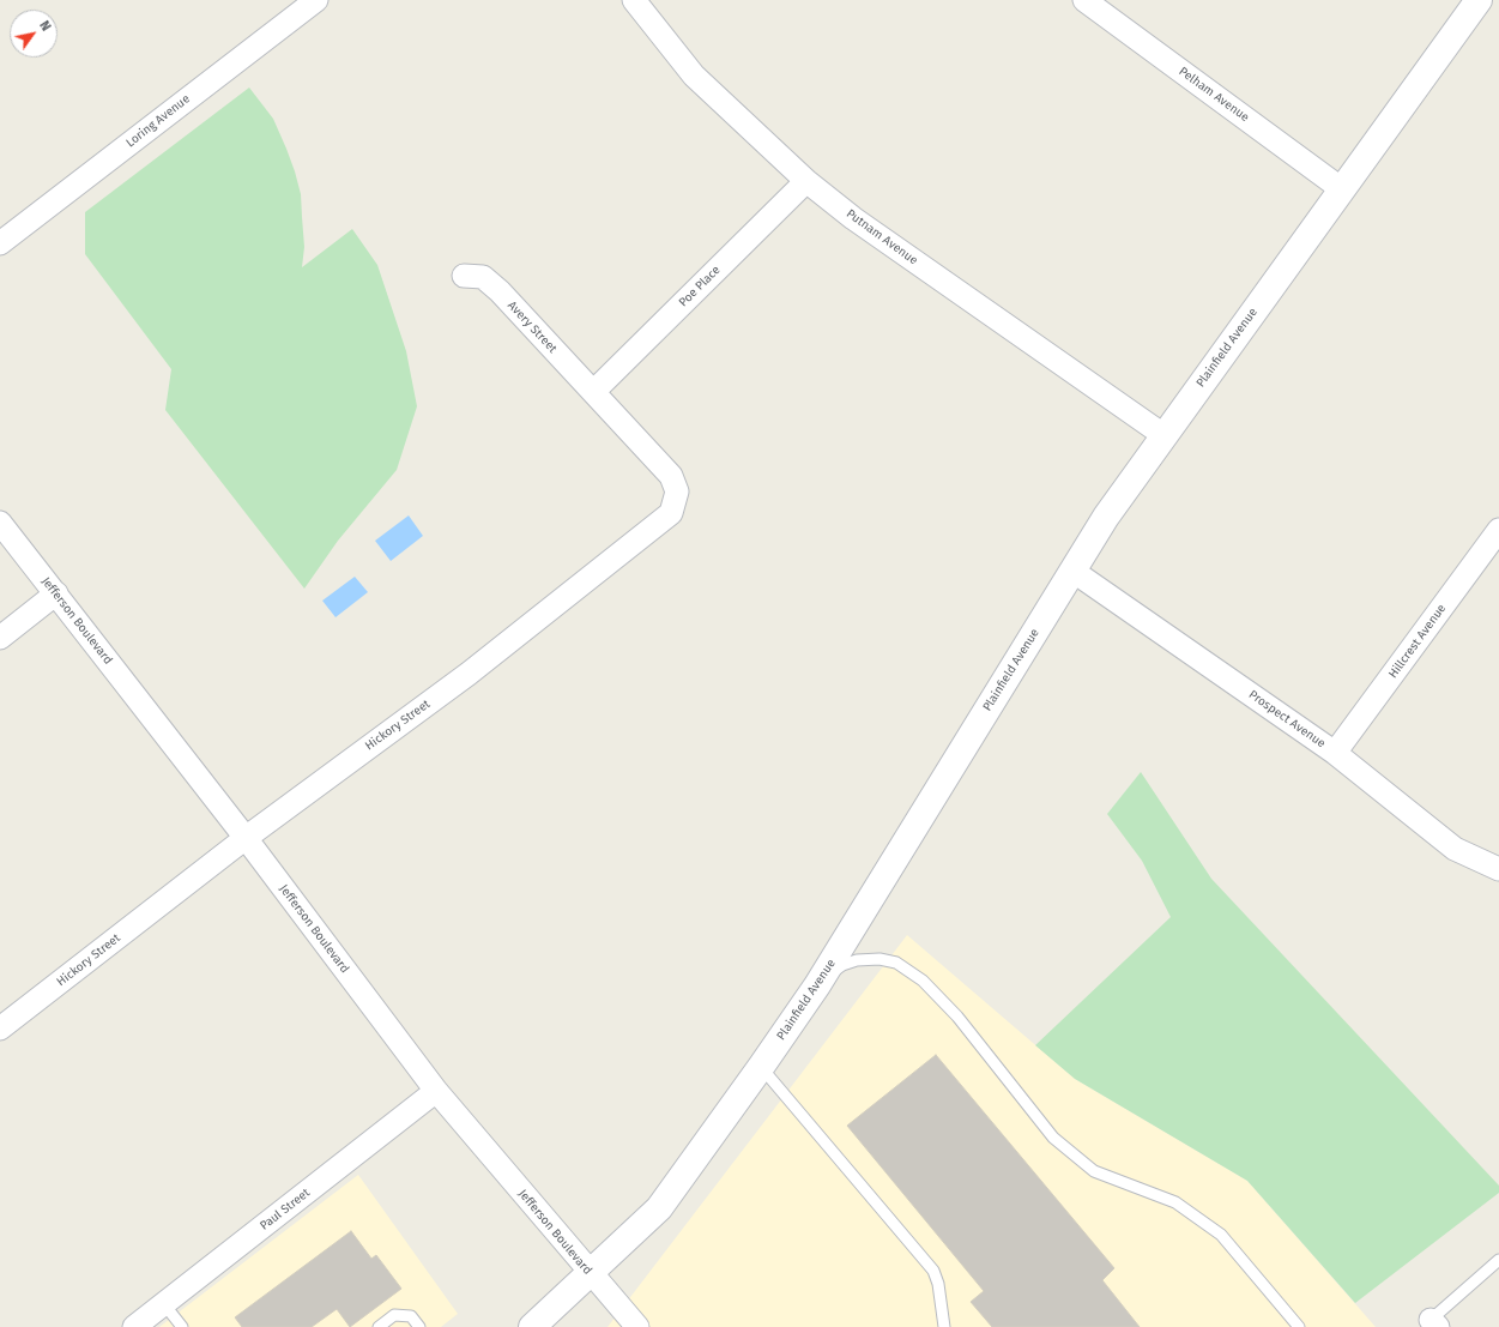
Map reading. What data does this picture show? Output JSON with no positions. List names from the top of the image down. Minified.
{"streets":{"street":["Pelham Avenue","Loring Avenue","Putnam Avenue","Poe Place","Avery Street","Plainfield Avenue","Jefferson Boulevard","Hillcrest Avenue","Prospect Avenue","Hickory Street","Paul Street"]},"crossings":[["Pelham Avenue","Plainfield Avenue"],["Putnam Avenue","Poe Place"],["Putnam Avenue","Plainfield Avenue"],["Poe Place","Avery Street"],["Poe Place","Hickory Street"],["Avery Street","Hickory Street"],["Plainfield Avenue","Jefferson Boulevard"],["Plainfield Avenue","Prospect Avenue"],["Jefferson Boulevard","Hickory Street"],["Jefferson Boulevard","Paul Street"],["Hillcrest Avenue","Prospect Avenue"]],"north":"top right"}
